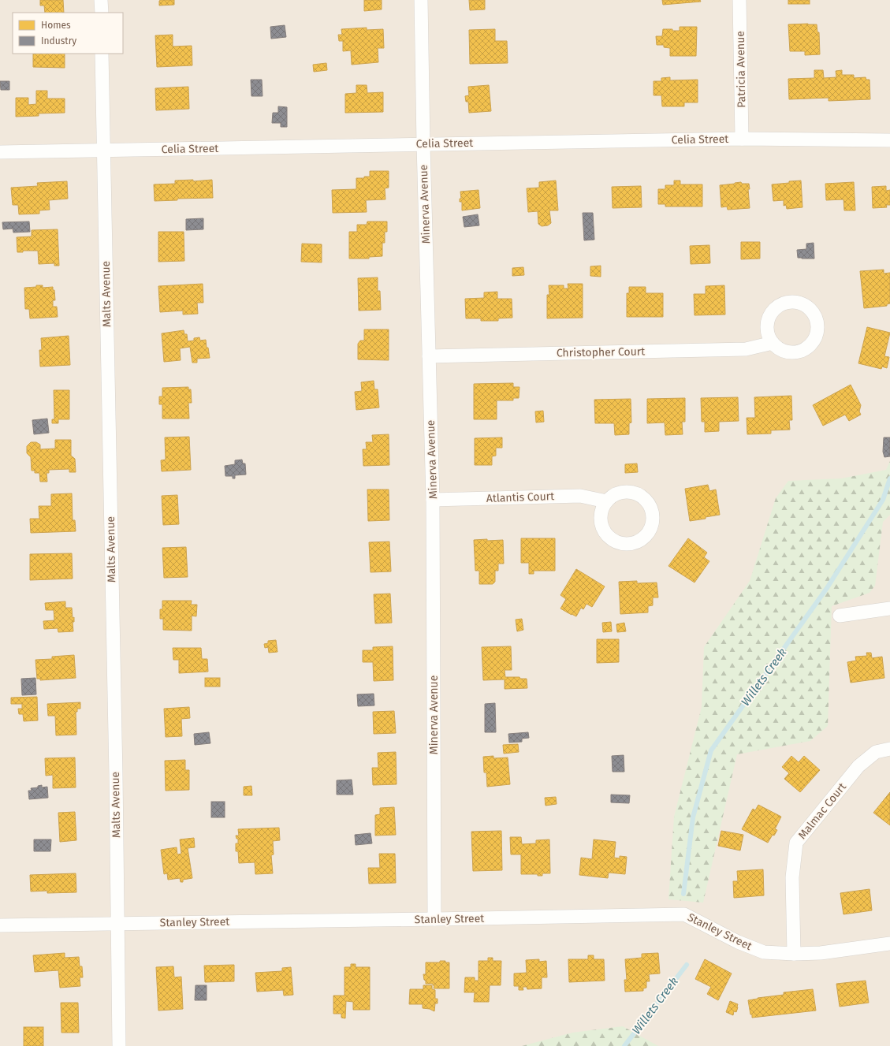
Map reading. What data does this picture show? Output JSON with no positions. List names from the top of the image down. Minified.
{"streets":{"street":["Patricia Avenue","Celia Street","Minerva Avenue","Malts Avenue","Christopher Court","Atlantis Court","Malmac Court","Stanley Street"]},"crossings":[["Patricia Avenue","Celia Street"],["Celia Street","Minerva Avenue"],["Celia Street","Malts Avenue"],["Minerva Avenue","Christopher Court"],["Minerva Avenue","Atlantis Court"],["Minerva Avenue","Stanley Street"],["Malts Avenue","Stanley Street"],["Malmac Court","Stanley Street"]],"water":["Willets Creek"],"legend":["Homes","Industry"]}
